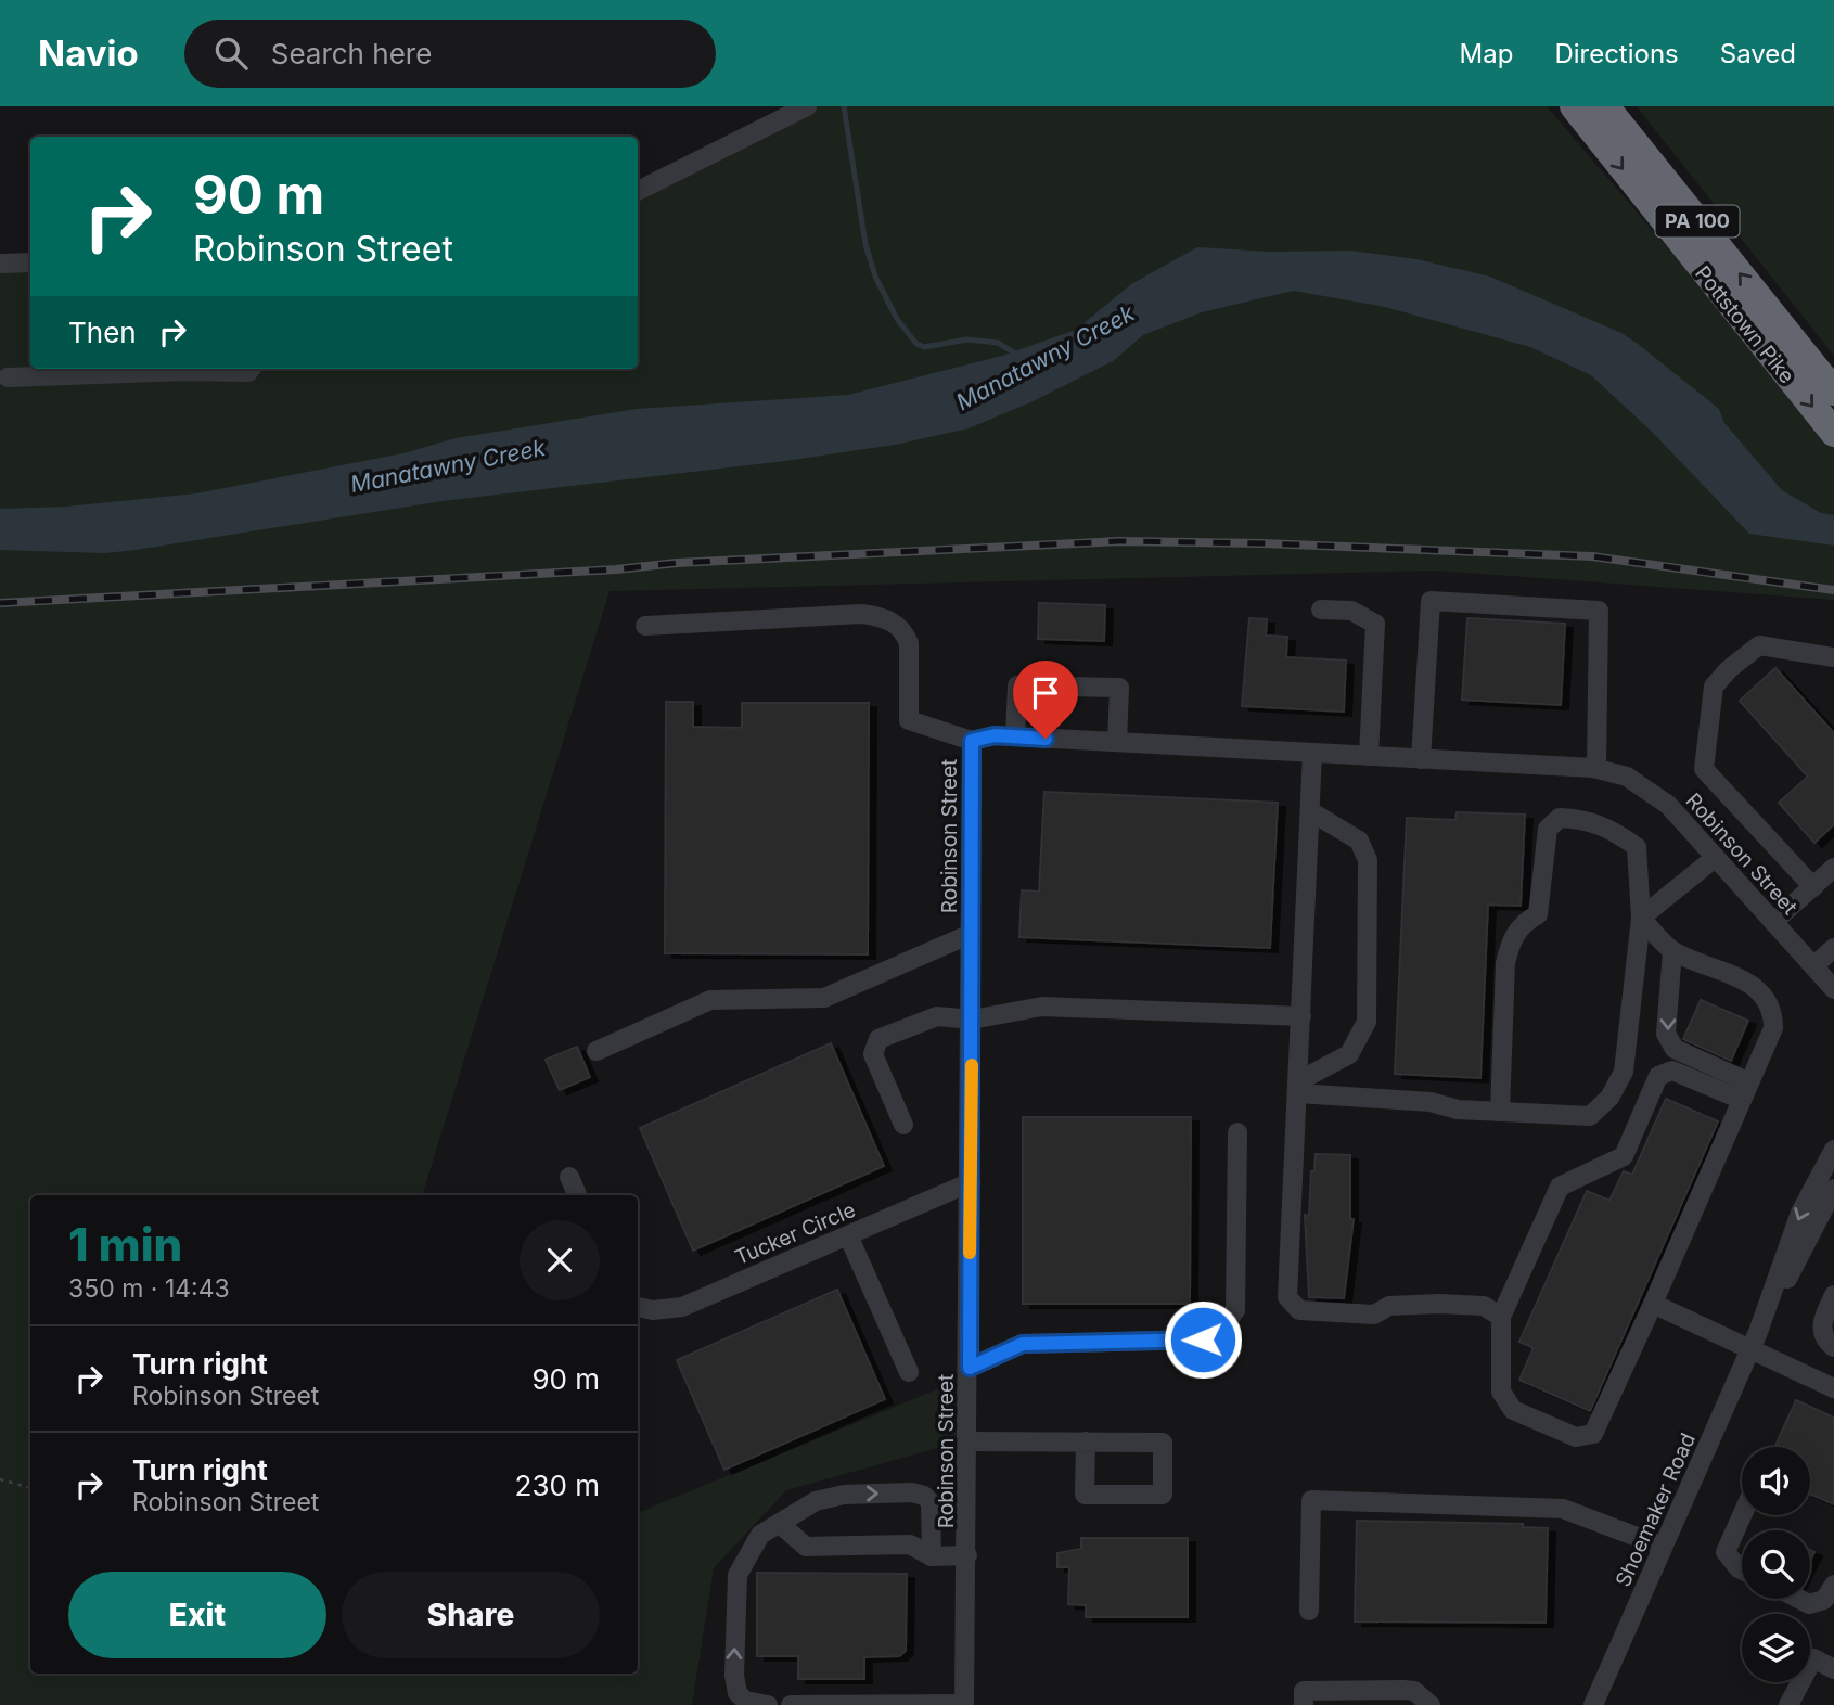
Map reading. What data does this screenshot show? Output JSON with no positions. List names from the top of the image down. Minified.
{"streets":{"highway":["PA 100","Pottstown Pike"],"street":["Robinson Street","Tucker Circle","Shoemaker Road"]},"crossings":[["Robinson Street","Tucker Circle"]],"water":["Manatawny Creek"],"page":{"header":"Navio","search":"Search here","nav":["Map","Directions","Saved"],"turn":["90 m","Robinson Street"],"then":"Then","heading":["1 min","350 m · 14:43"],"list":[{"name":"Turn right","note":"Robinson Street","value":"90 m"},{"name":"Turn right","note":"Robinson Street","value":"230 m"}],"buttons":["Exit","Share"]}}
